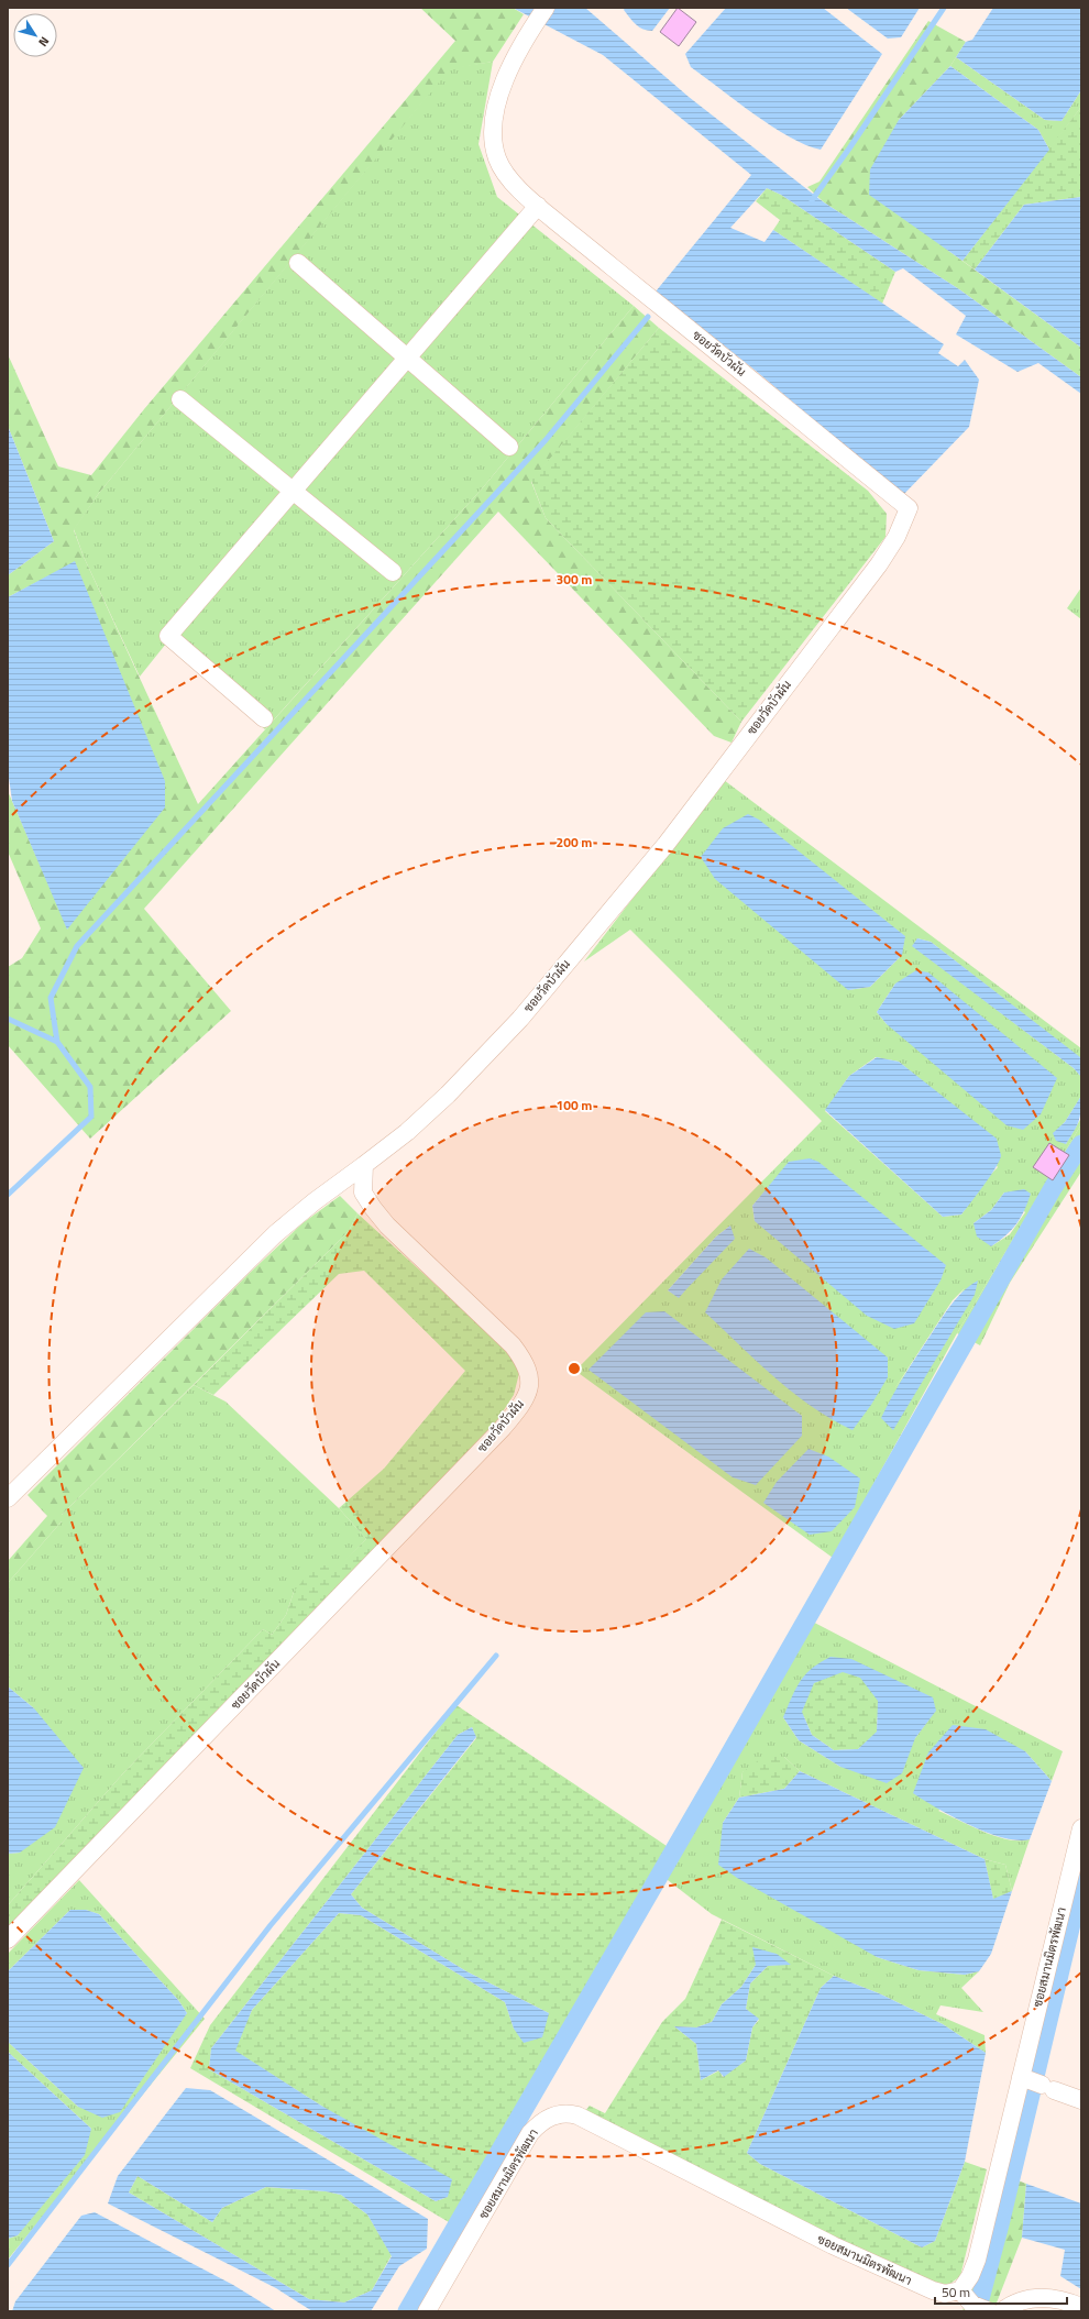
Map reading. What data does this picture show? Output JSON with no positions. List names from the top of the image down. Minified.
{"streets":{"street":["ซอยวัดบัวผัน","ซอยสมานมิตรพัฒนา"]},"scale_bar":"50 m","north":"bottom right","rings":["300 m","200 m","100 m"]}
